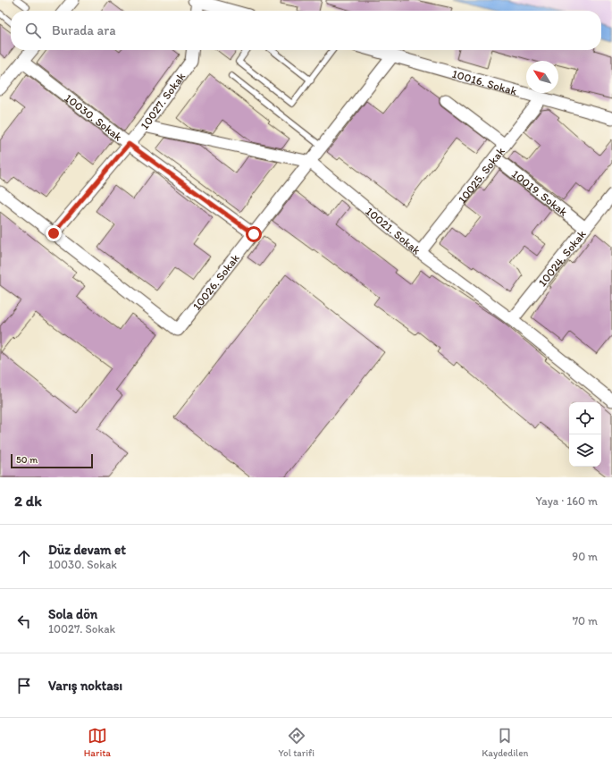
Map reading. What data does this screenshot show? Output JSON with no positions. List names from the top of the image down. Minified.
{"streets":{"street":["10016. Sokak","10027. Sokak","10030. Sokak","10025. Sokak","10019. Sokak","10021. Sokak","10024. Sokak","10026. Sokak"]},"crossings":[["10016. Sokak","10025. Sokak"],["10016. Sokak","10026. Sokak"],["10027. Sokak","10030. Sokak"],["10027. Sokak","10021. Sokak"],["10027. Sokak","10026. Sokak"],["10030. Sokak","10026. Sokak"],["10025. Sokak","10019. Sokak"],["10025. Sokak","10021. Sokak"],["10019. Sokak","10024. Sokak"],["10021. Sokak","10024. Sokak"],["10021. Sokak","10026. Sokak"]],"scale_bar":"50 m","north":"top left","page":{"search":"Burada ara","scale":"50 m","heading":["2 dk","Yaya · 160 m"],"list":[["Düz devam et","10030. Sokak","90 m"],["Sola dön","10027. Sokak","70 m"],"Varış noktası"],"nav":["Harita","Yol tarifi","Kaydedilen"]}}
